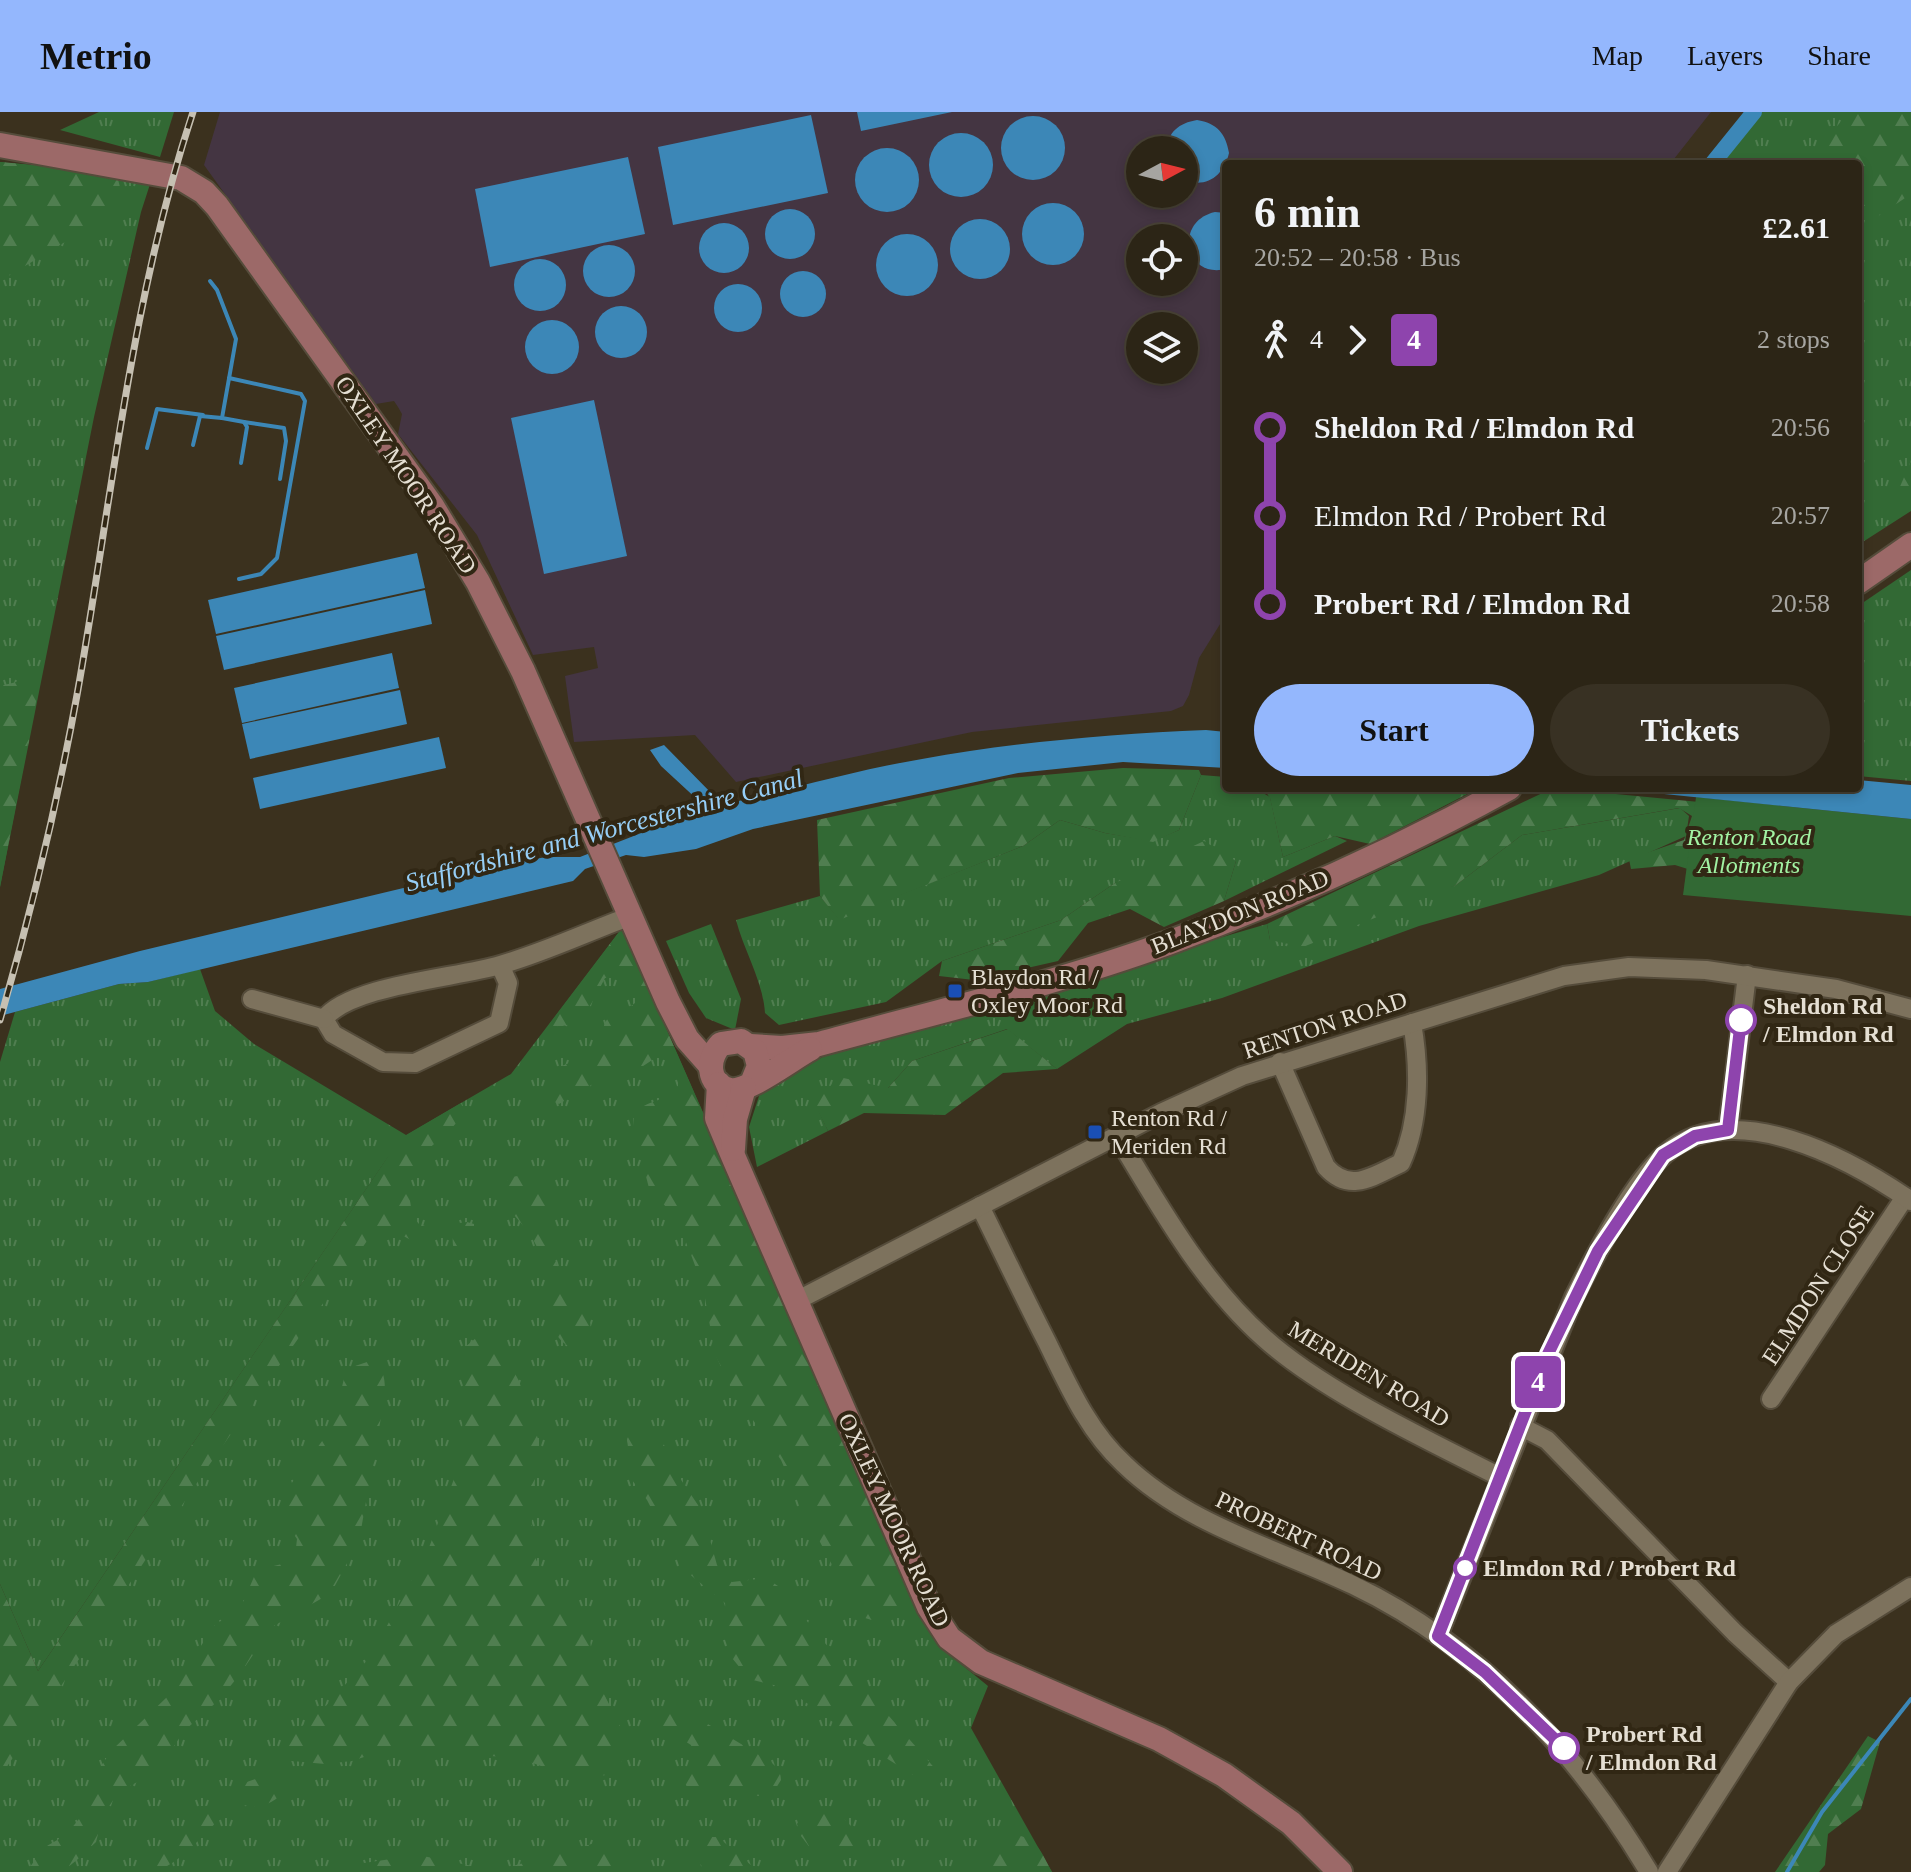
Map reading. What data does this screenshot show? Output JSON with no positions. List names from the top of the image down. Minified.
{"streets":{"street":["OXLEY MOOR ROAD","BLAYDON ROAD","RENTON ROAD","ELMDON CLOSE","MERIDEN ROAD","PROBERT ROAD"]},"crossings":[["OXLEY MOOR ROAD","BLAYDON ROAD"],["OXLEY MOOR ROAD","RENTON ROAD"],["RENTON ROAD","MERIDEN ROAD"],["RENTON ROAD","PROBERT ROAD"]],"water":["Staffordshire and Worcestershire Canal"],"parks":["Renton Road Allotments"],"places":{"transit":["Blaydon Rd / Oxley Moor Rd","Renton Rd / Meriden Rd"],"other":["Sheldon Rd / Elmdon Rd","Elmdon Rd / Probert Rd","Probert Rd / Elmdon Rd"]},"lines":["bus line 4"],"north":"right","page":{"header":"Metrio","nav":["Map","Layers","Share"],"on_map":"4","heading":["6 min","20:52 – 20:58 · Bus","£2.61"],"legs":["4","4","2 stops"],"list":[{"name":"Sheldon Rd / Elmdon Rd","value":"20:56"},{"name":"Elmdon Rd / Probert Rd","value":"20:57"},{"name":"Probert Rd / Elmdon Rd","value":"20:58"}],"buttons":["Start","Tickets"]}}
